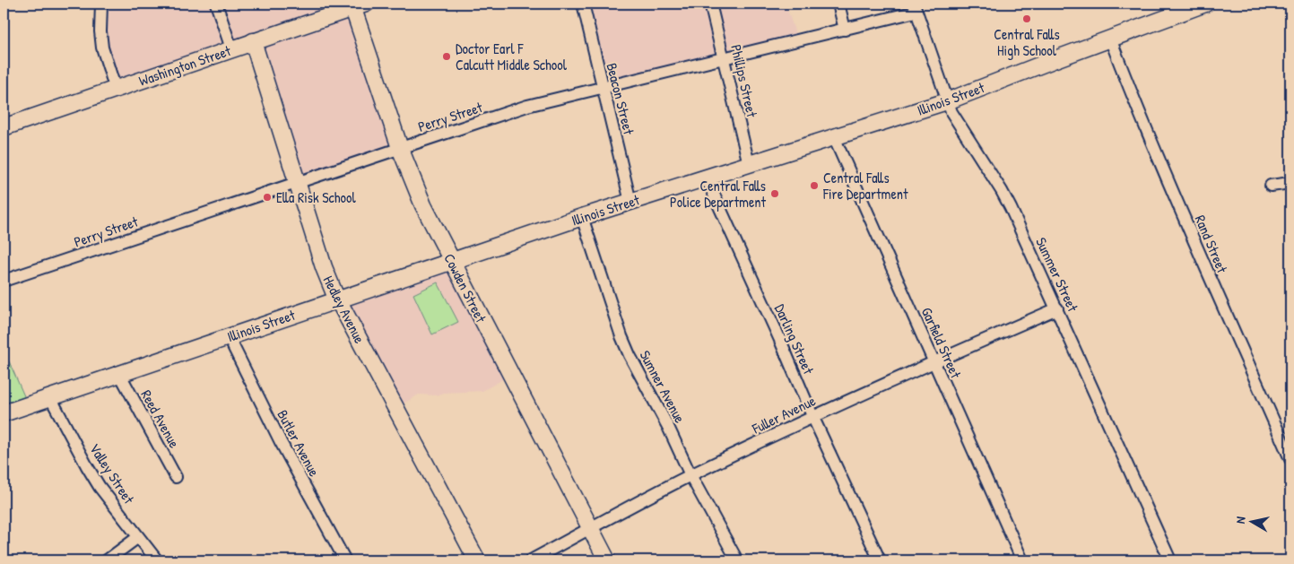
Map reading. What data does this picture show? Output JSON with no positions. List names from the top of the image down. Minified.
{"streets":{"street":["Washington Street","Phillips Street","Beacon Street","Illinois Street","Perry Street","Rand Street","Summer Street","Cowden Street","Hedley Avenue","Darling Street","Garfield Street","Sumner Avenue","Fuller Avenue","Reed Avenue","Butler Avenue","Valley Street"]},"crossings":[["Washington Street","Cowden Street"],["Washington Street","Hedley Avenue"],["Phillips Street","Illinois Street"],["Phillips Street","Perry Street"],["Beacon Street","Illinois Street"],["Beacon Street","Perry Street"],["Illinois Street","Rand Street"],["Illinois Street","Summer Street"],["Illinois Street","Cowden Street"],["Illinois Street","Hedley Avenue"],["Illinois Street","Darling Street"],["Illinois Street","Garfield Street"],["Illinois Street","Sumner Avenue"],["Illinois Street","Reed Avenue"],["Illinois Street","Butler Avenue"],["Illinois Street","Valley Street"],["Perry Street","Summer Street"],["Perry Street","Cowden Street"],["Perry Street","Hedley Avenue"],["Summer Street","Fuller Avenue"],["Cowden Street","Fuller Avenue"],["Darling Street","Fuller Avenue"],["Garfield Street","Fuller Avenue"],["Sumner Avenue","Fuller Avenue"]],"places":["Central Falls High School","Doctor Earl F Calcutt Middle School","Central Falls Fire Department","Central Falls Police Department","Ella Risk School"],"north":"left"}
